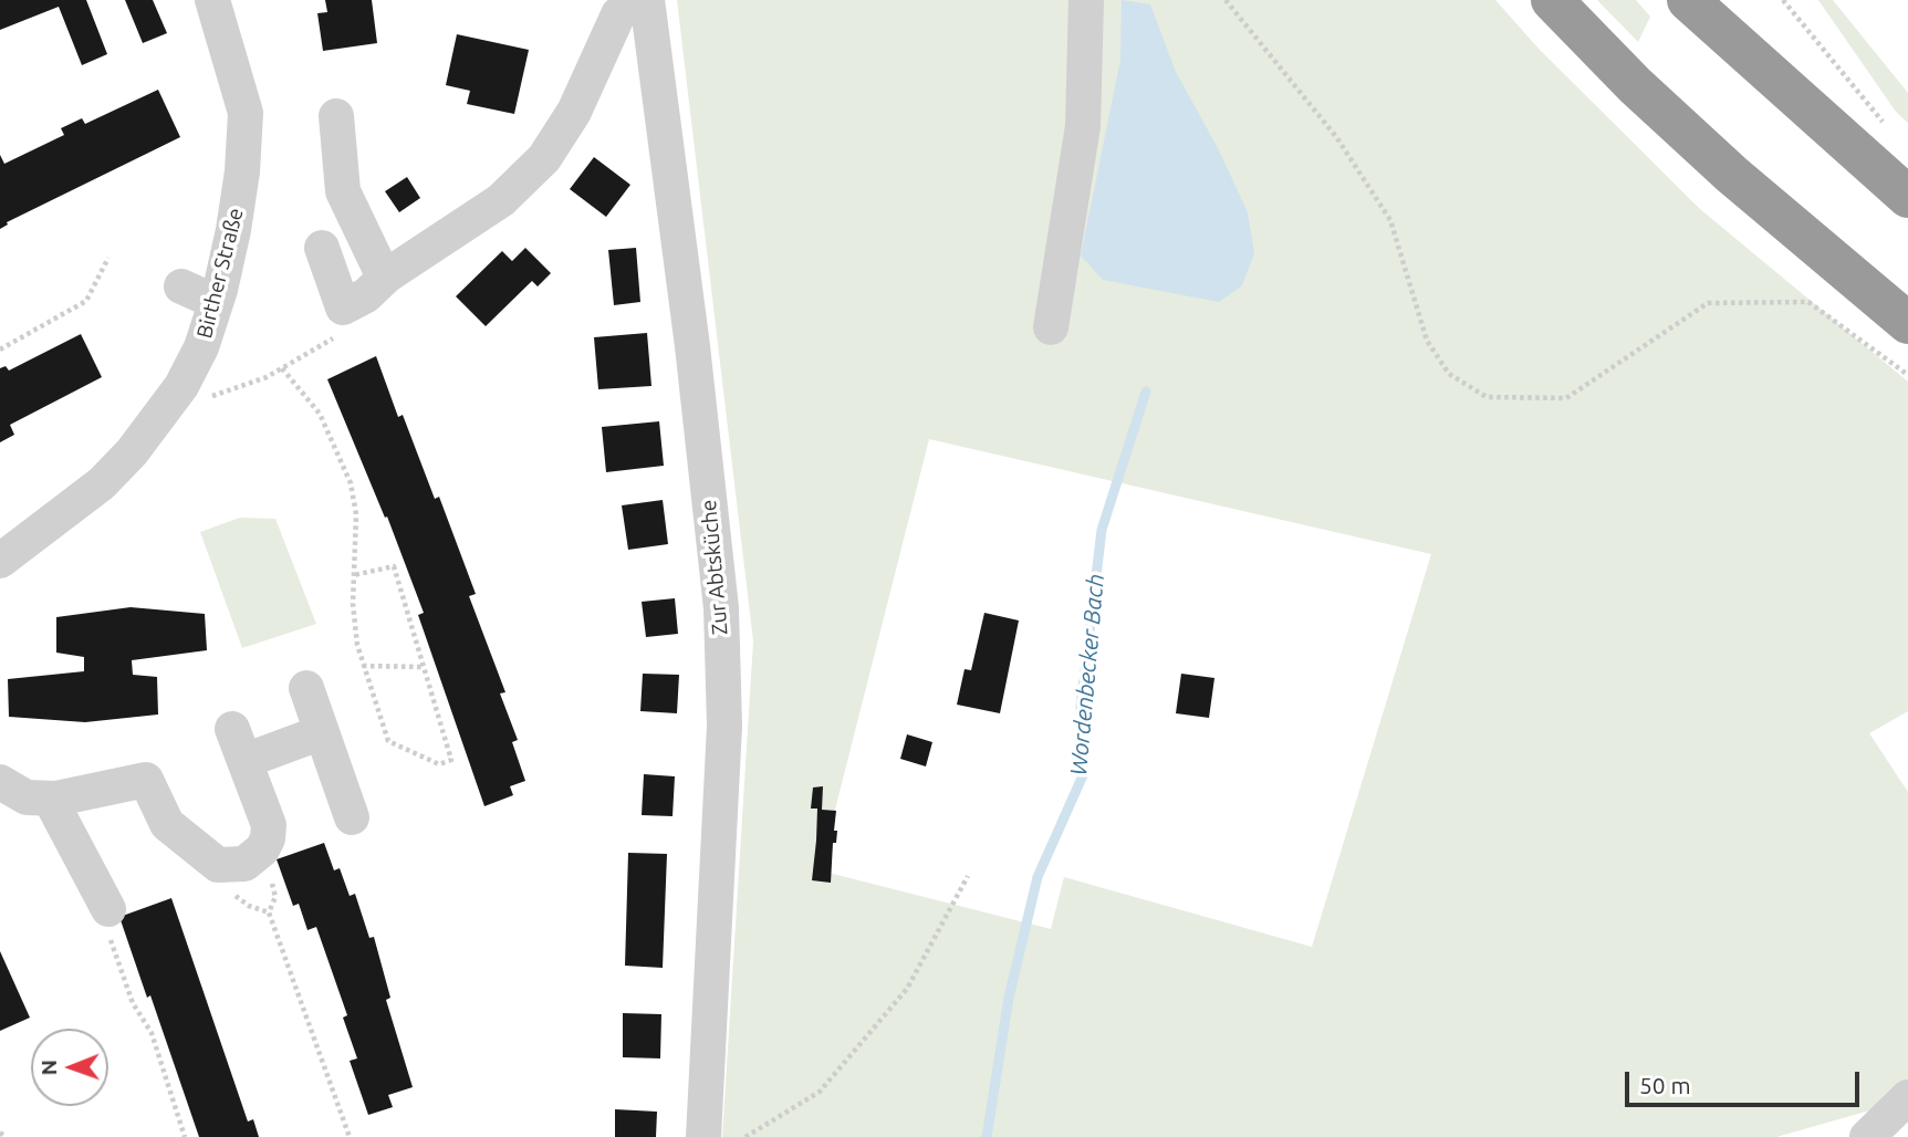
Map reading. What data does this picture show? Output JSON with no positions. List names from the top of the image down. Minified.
{"streets":{"street":["Birther Straße","Zur Abtsküche"]},"water":["Wordenbecker Bach"],"scale_bar":"50 m","north":"left"}
